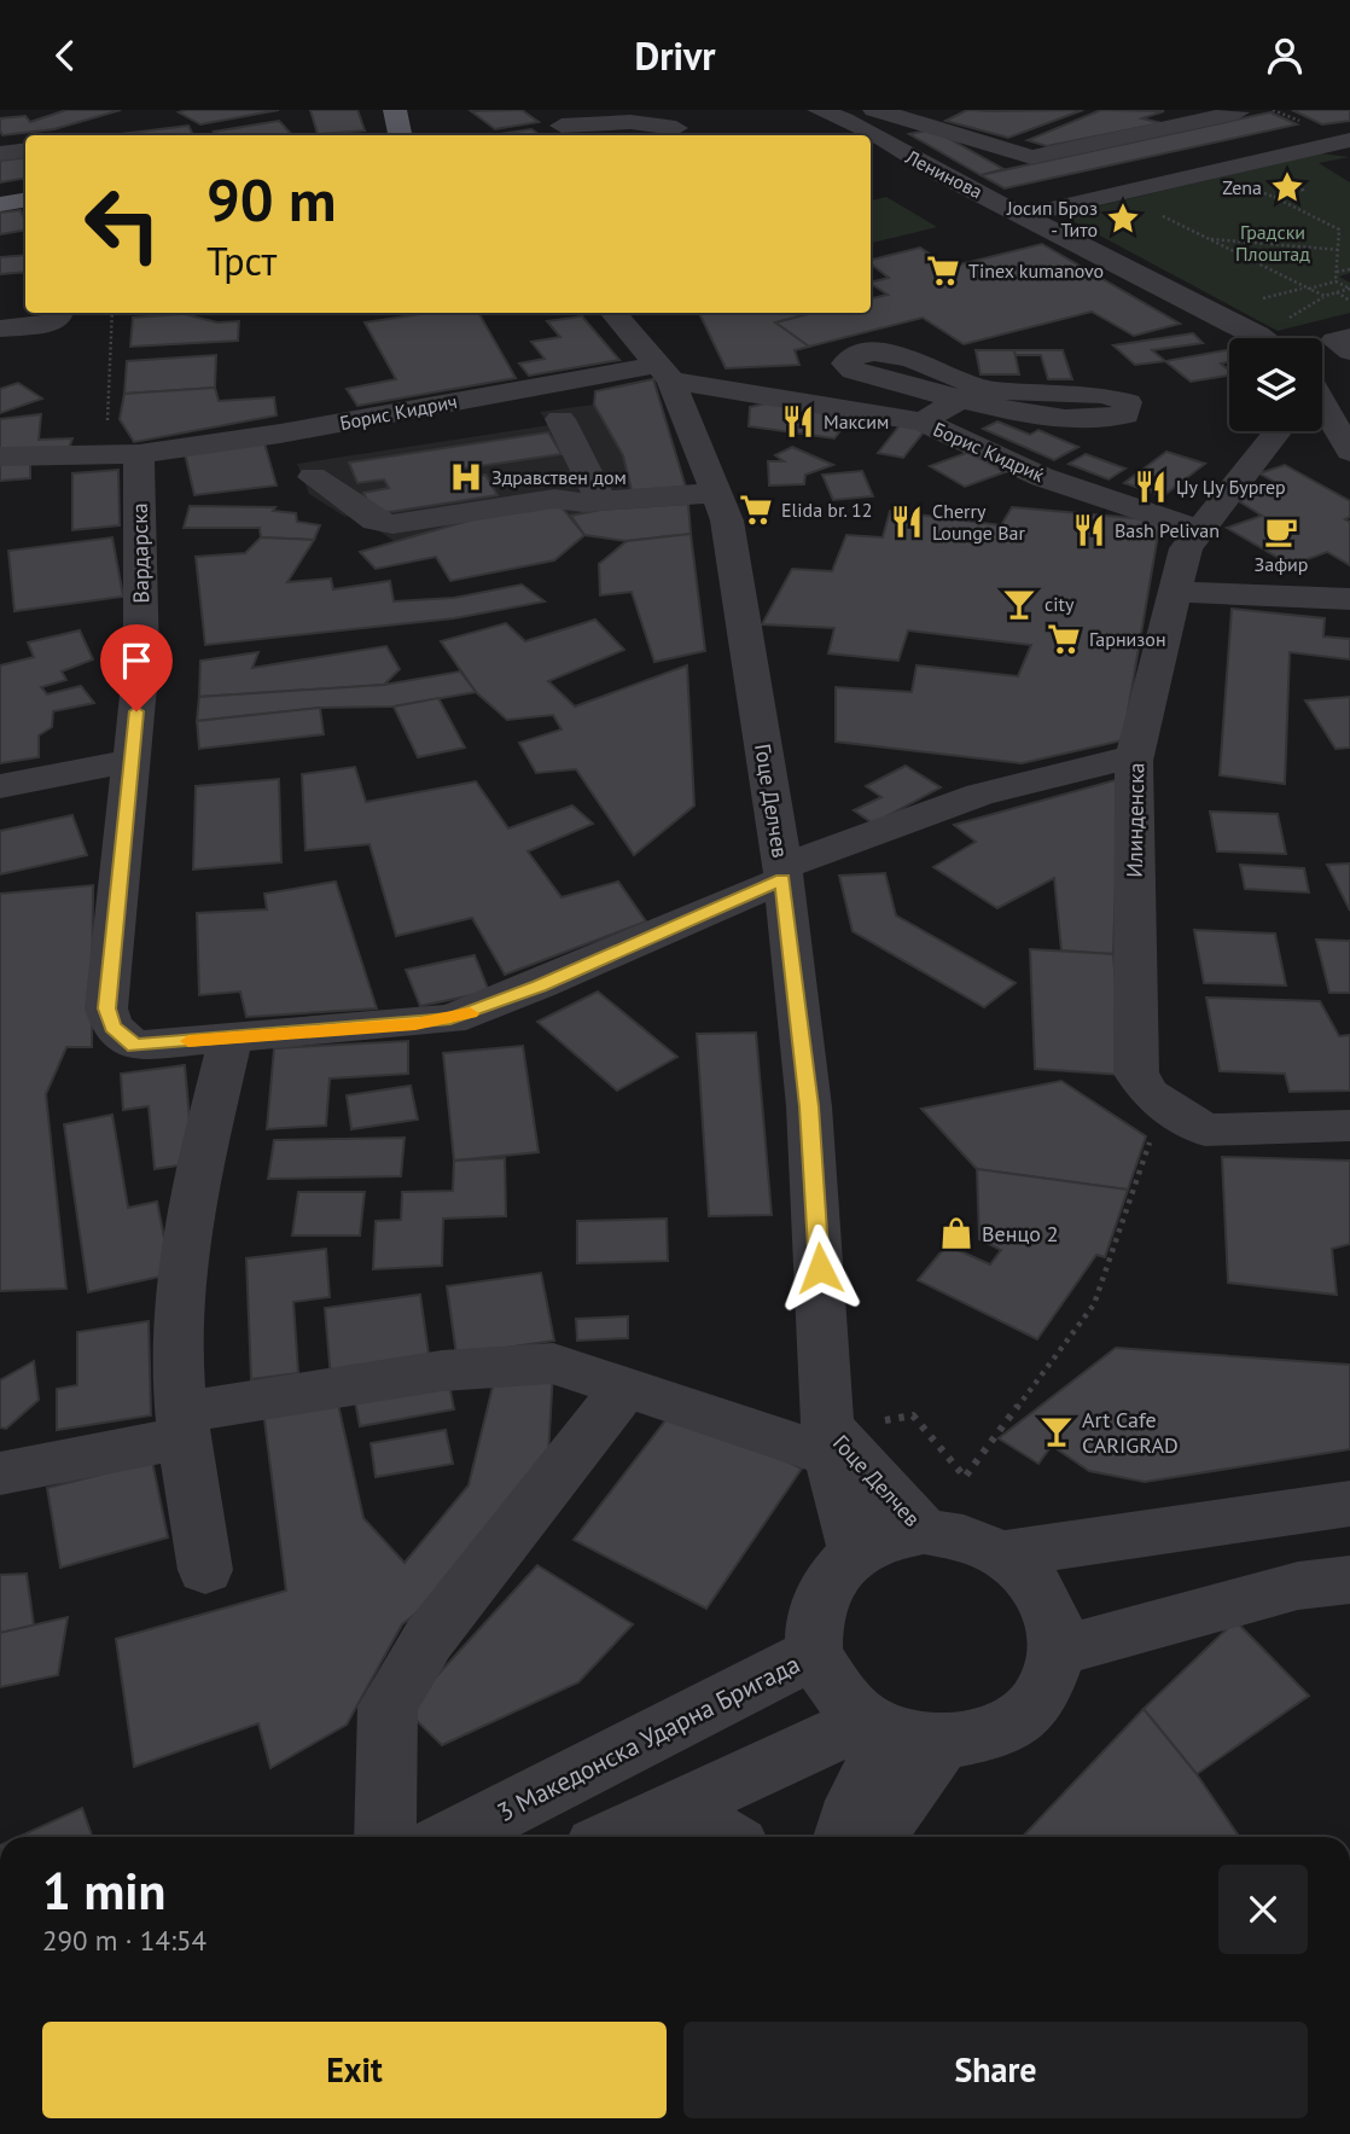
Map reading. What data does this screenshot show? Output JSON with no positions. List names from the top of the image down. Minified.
{"streets":{"street":["Ленинова","Борис Кидрич","Борис Кидриќ","Вардарска","Гоце Делчев","Илинденска","3 Македонска Ударна Бригада"]},"crossings":[["Борис Кидрич","Борис Кидриќ"],["Борис Кидрич","Вардарска"],["Борис Кидрич","Гоце Делчев"],["Борис Кидриќ","Гоце Делчев"],["Борис Кидриќ","Илинденска"],["Гоце Делчев","3 Македонска Ударна Бригада"]],"parks":["Градски Плоштад"],"places":{"place":["Zena","Јосип Броз - Тито"],"supermarket":["Tinex kumanovo","Elida br. 12","Гарнизон"],"restaurant":["Максим","Џу Џу Бургер","Cherry Lounge Bar","Bash Pelivan"],"hospital":["Здравствен дом"],"cafe":["Зафир"],"bar":["city","Art Cafe CARIGRAD"],"shop":["Венцо 2"]},"page":{"header":"Drivr","turn":["90 m","Трст"],"heading":["1 min","290 m · 14:54"],"buttons":["Exit","Share"]}}
